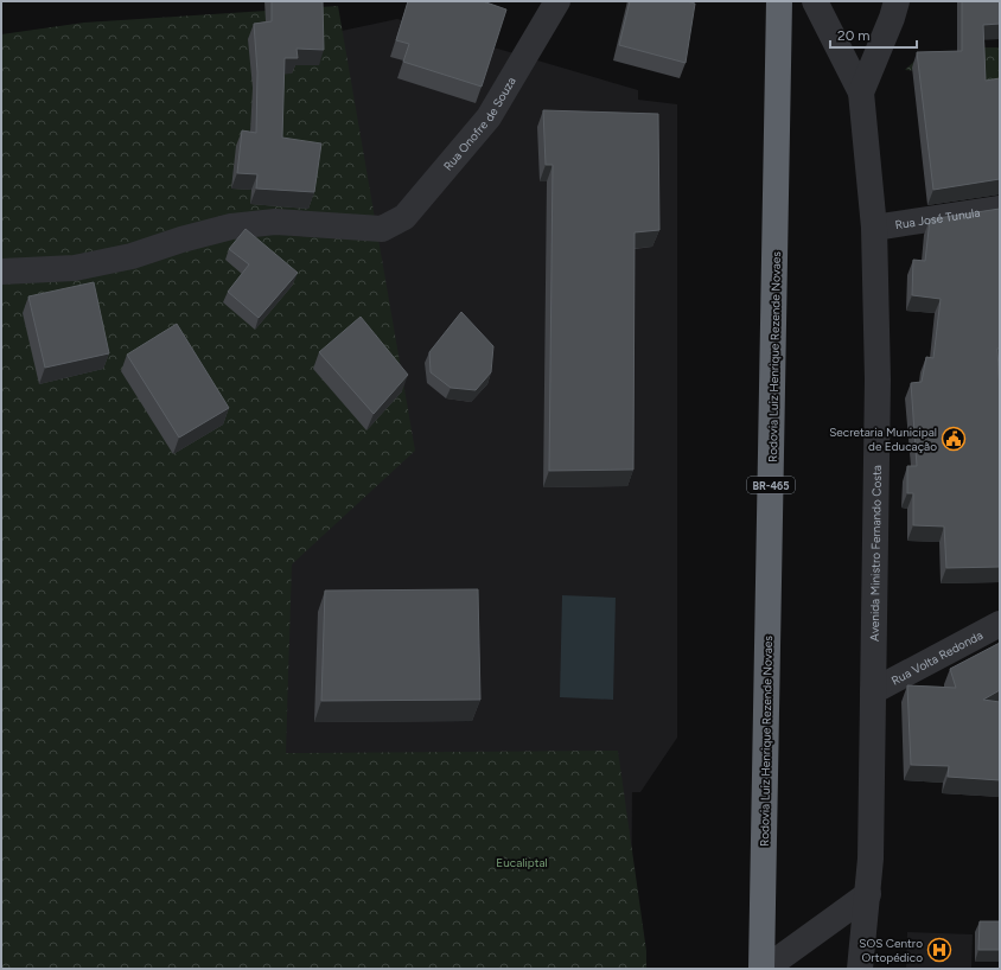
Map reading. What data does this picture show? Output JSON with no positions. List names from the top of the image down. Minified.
{"streets":{"highway":["Rodovia Luiz Henrique Rezende Novaes","BR-465"],"street":["Rua Onofre de Souza","Rua José Tunula","Avenida Ministro Fernando Costa","Rua Volta Redonda"]},"crossings":[["Rua José Tunula","Avenida Ministro Fernando Costa"],["Avenida Ministro Fernando Costa","Rua Volta Redonda"]],"parks":["Eucaliptal"],"places":{"public building":["Secretaria Municipal de Educação"],"hospital":["SOS Centro Ortopédico"]},"scale_bar":"20 m"}
